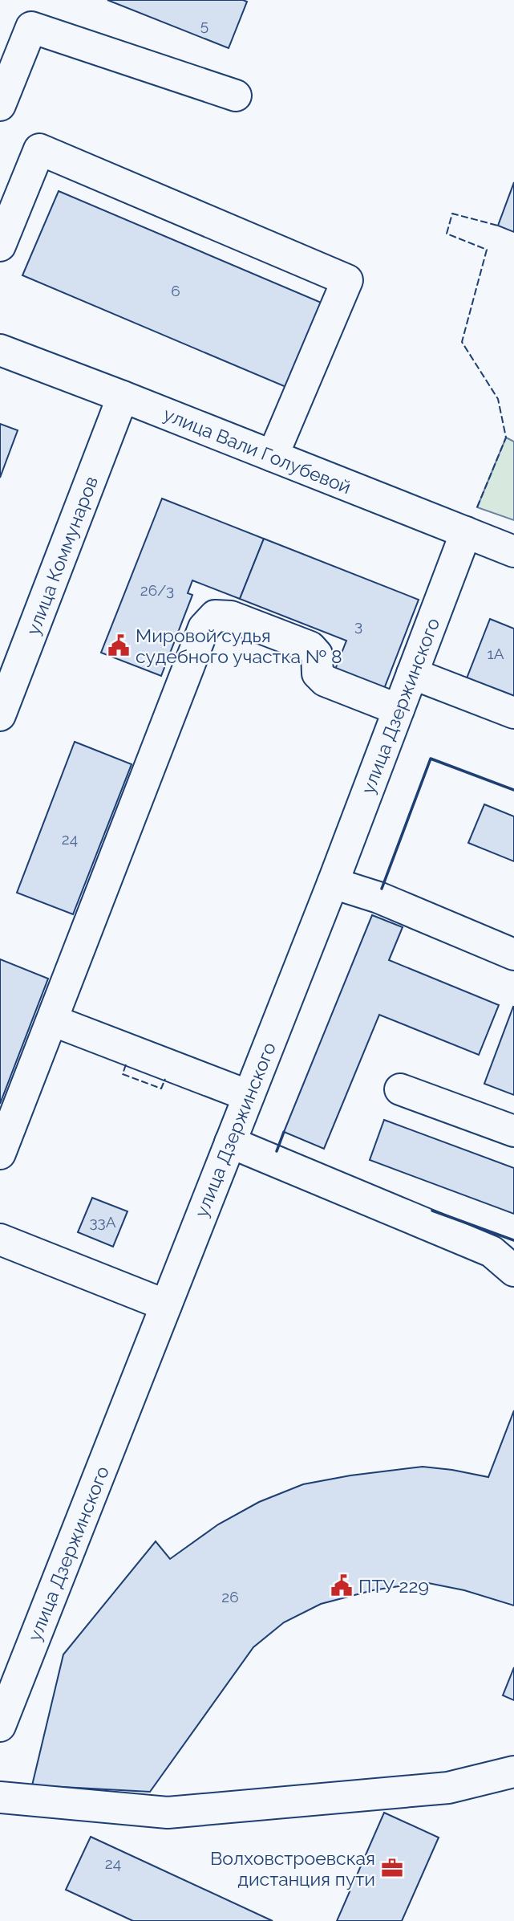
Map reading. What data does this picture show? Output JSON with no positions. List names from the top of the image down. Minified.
{"streets":{"street":["улица Вали Голубевой","улица Коммунаров","улица Дзержинского"]},"crossings":[["улица Вали Голубевой","улица Коммунаров"],["улица Вали Голубевой","улица Дзержинского"]],"places":{"public building":["Мировой судья судебного участка № 8","ПТУ 229"],"office":["Волховстроевская дистанция пути"]},"house_numbers":["5","6","26/3","3","1А","24","33А","26","24"]}
